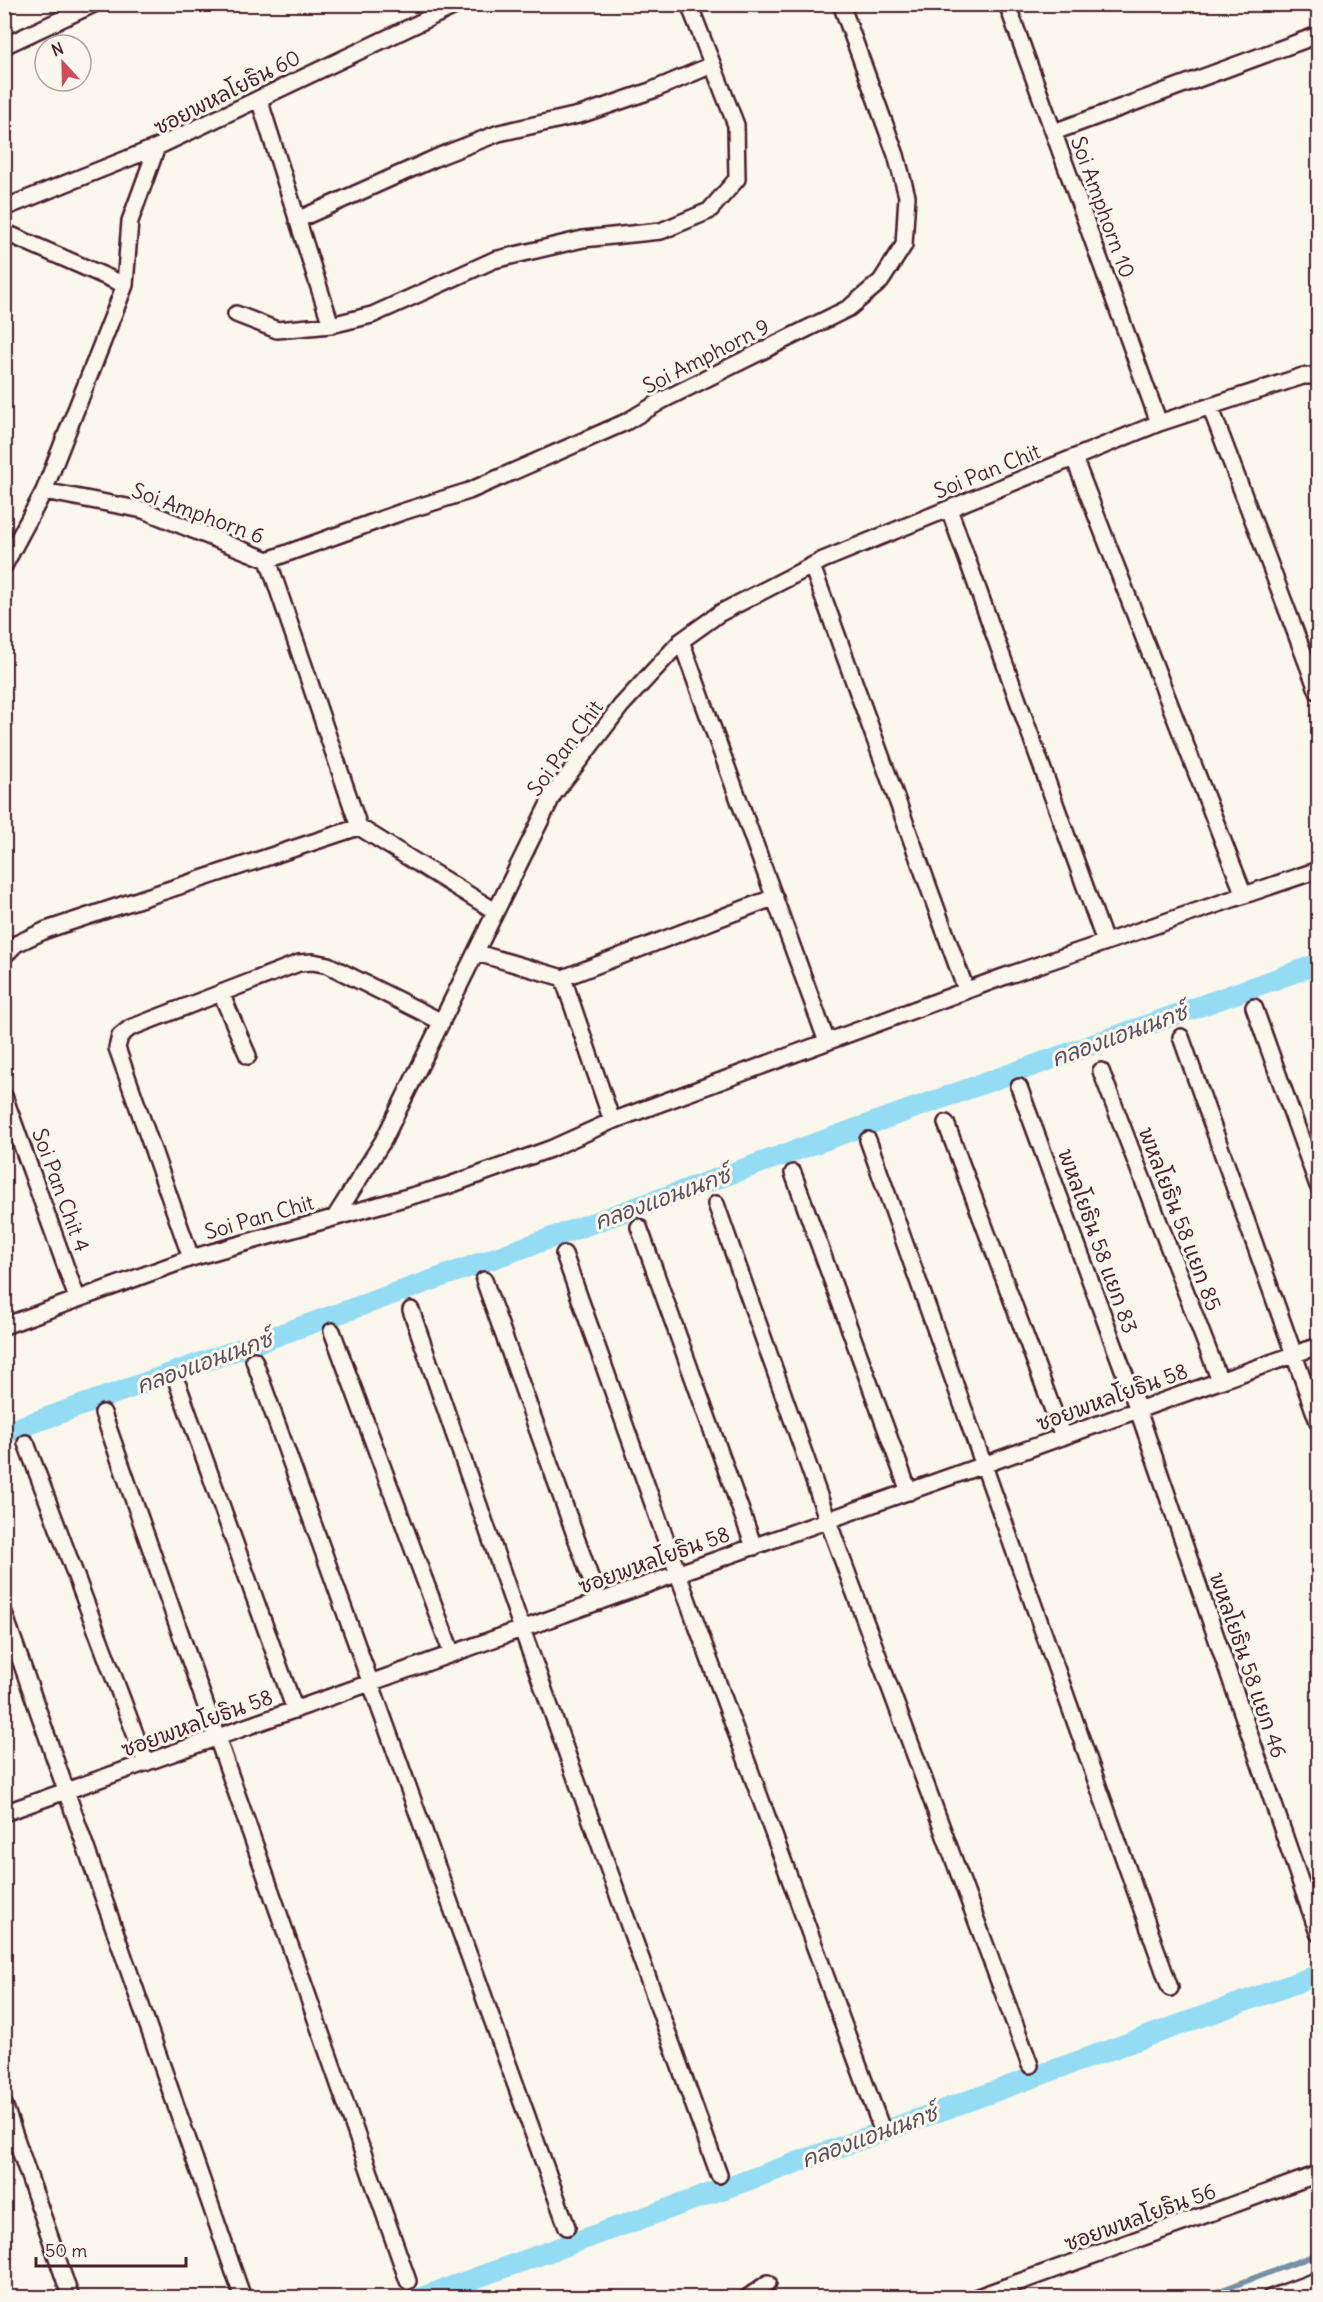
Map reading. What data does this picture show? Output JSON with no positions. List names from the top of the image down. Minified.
{"streets":{"street":["ซอยพหลโยธิน 60","Soi Amphorn 10","Soi Amphorn 9","Soi Pan Chit","Soi Amphorn 6","Soi Pan Chit 4","พหลโยธิน 58 แยก 85","พหลโยธิน 58 แยก 83","ซอยพหลโยธิน 58","พหลโยธิน 58 แยก 46","ซอยพหลโยธิน 56"]},"crossings":[["ซอยพหลโยธิน 60","Soi Amphorn 6"],["Soi Amphorn 10","Soi Pan Chit"],["Soi Amphorn 9","Soi Amphorn 6"],["Soi Pan Chit","Soi Pan Chit 4"],["พหลโยธิน 58 แยก 85","ซอยพหลโยธิน 58"],["พหลโยธิน 58 แยก 83","ซอยพหลโยธิน 58"],["พหลโยธิน 58 แยก 83","พหลโยธิน 58 แยก 46"],["ซอยพหลโยธิน 58","พหลโยธิน 58 แยก 46"]],"water":["คลองแอนเนกซ์"],"scale_bar":"50 m","north":"top"}
